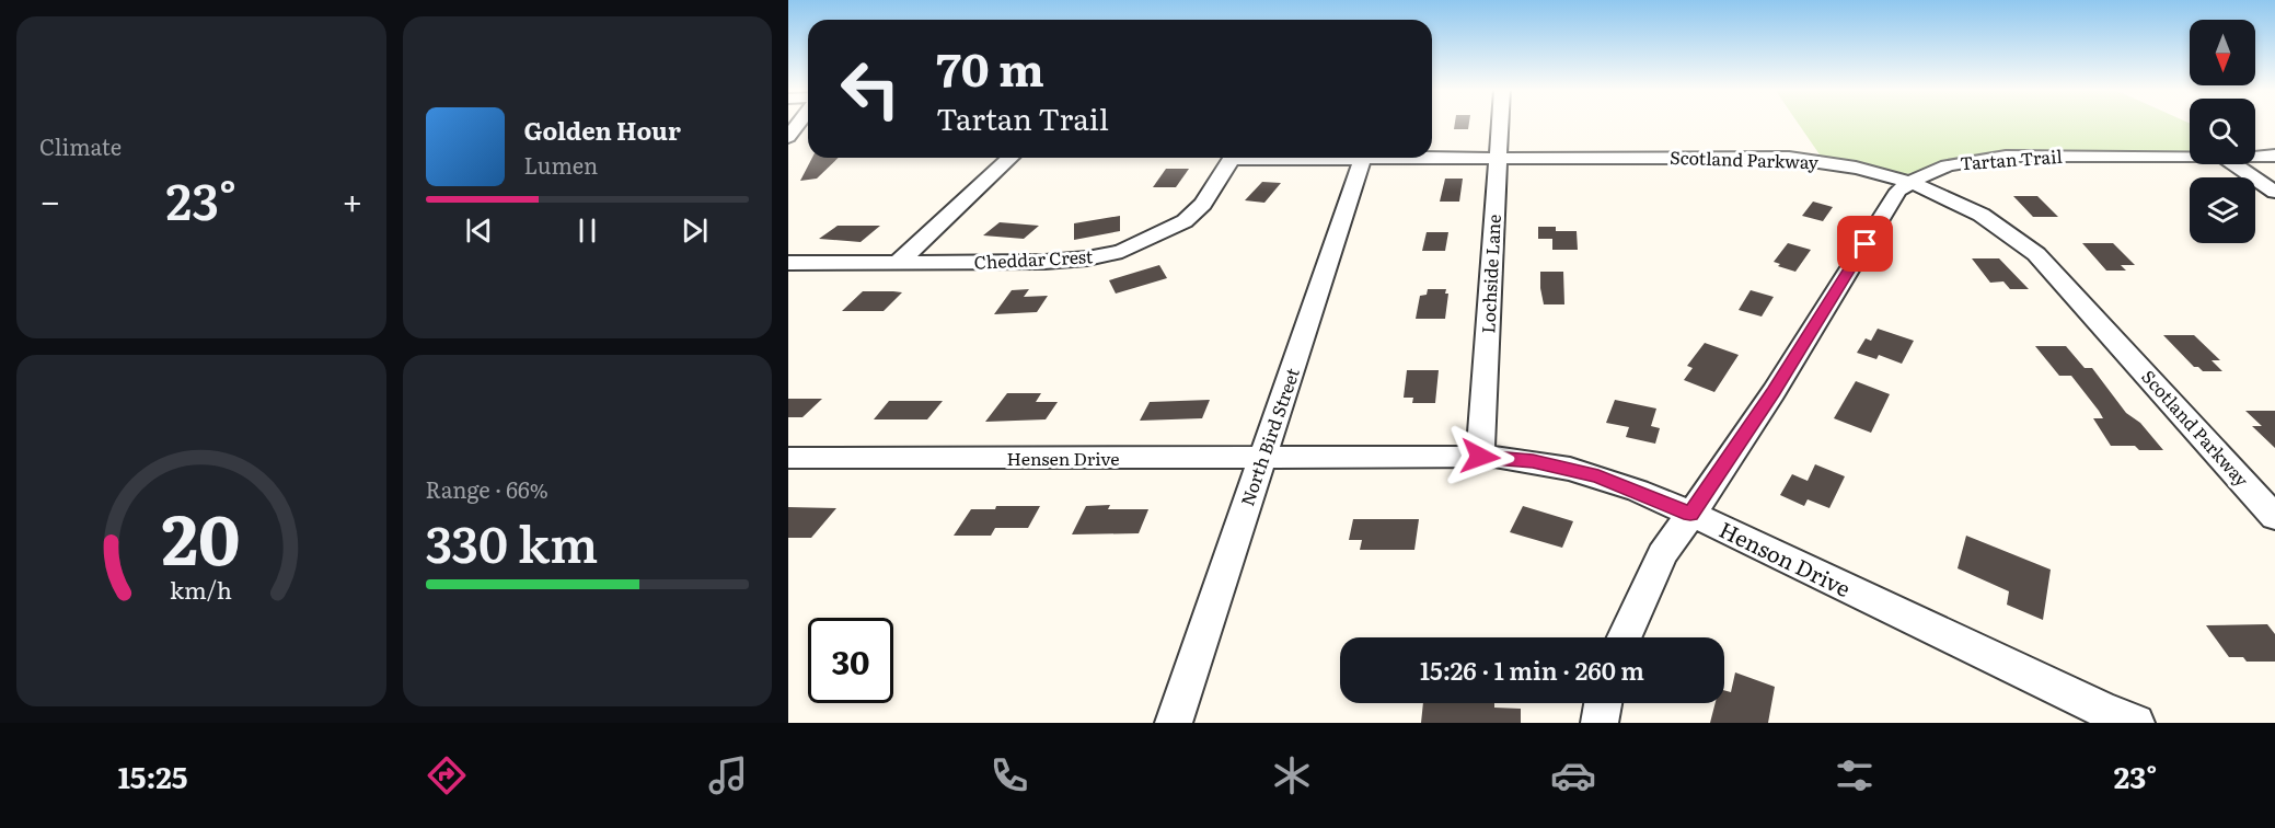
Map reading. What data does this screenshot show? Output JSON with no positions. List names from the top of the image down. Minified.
{"streets":{"street":["Scotland Parkway","Tartan Trail","Cheddar Crest","Lochside Lane","North Bird Street","Hensen Drive","Henson Drive"]},"crossings":[["Scotland Parkway","Tartan Trail"],["Scotland Parkway","Lochside Lane"],["Tartan Trail","Henson Drive"],["Lochside Lane","Henson Drive"],["North Bird Street","Hensen Drive"],["Hensen Drive","Henson Drive"]],"north":"bottom","page":{"tile":["Climate",["Range · 66%","330 km"]],"turn":["70 m","Tartan Trail"],"song":["Golden Hour","Lumen"],"heat":["−","23°","+"],"limit":"30","trip":"15:26 · 1 min · 260 m","tabs":["15:25","23°"],"gauge":["20","km/h"]}}
